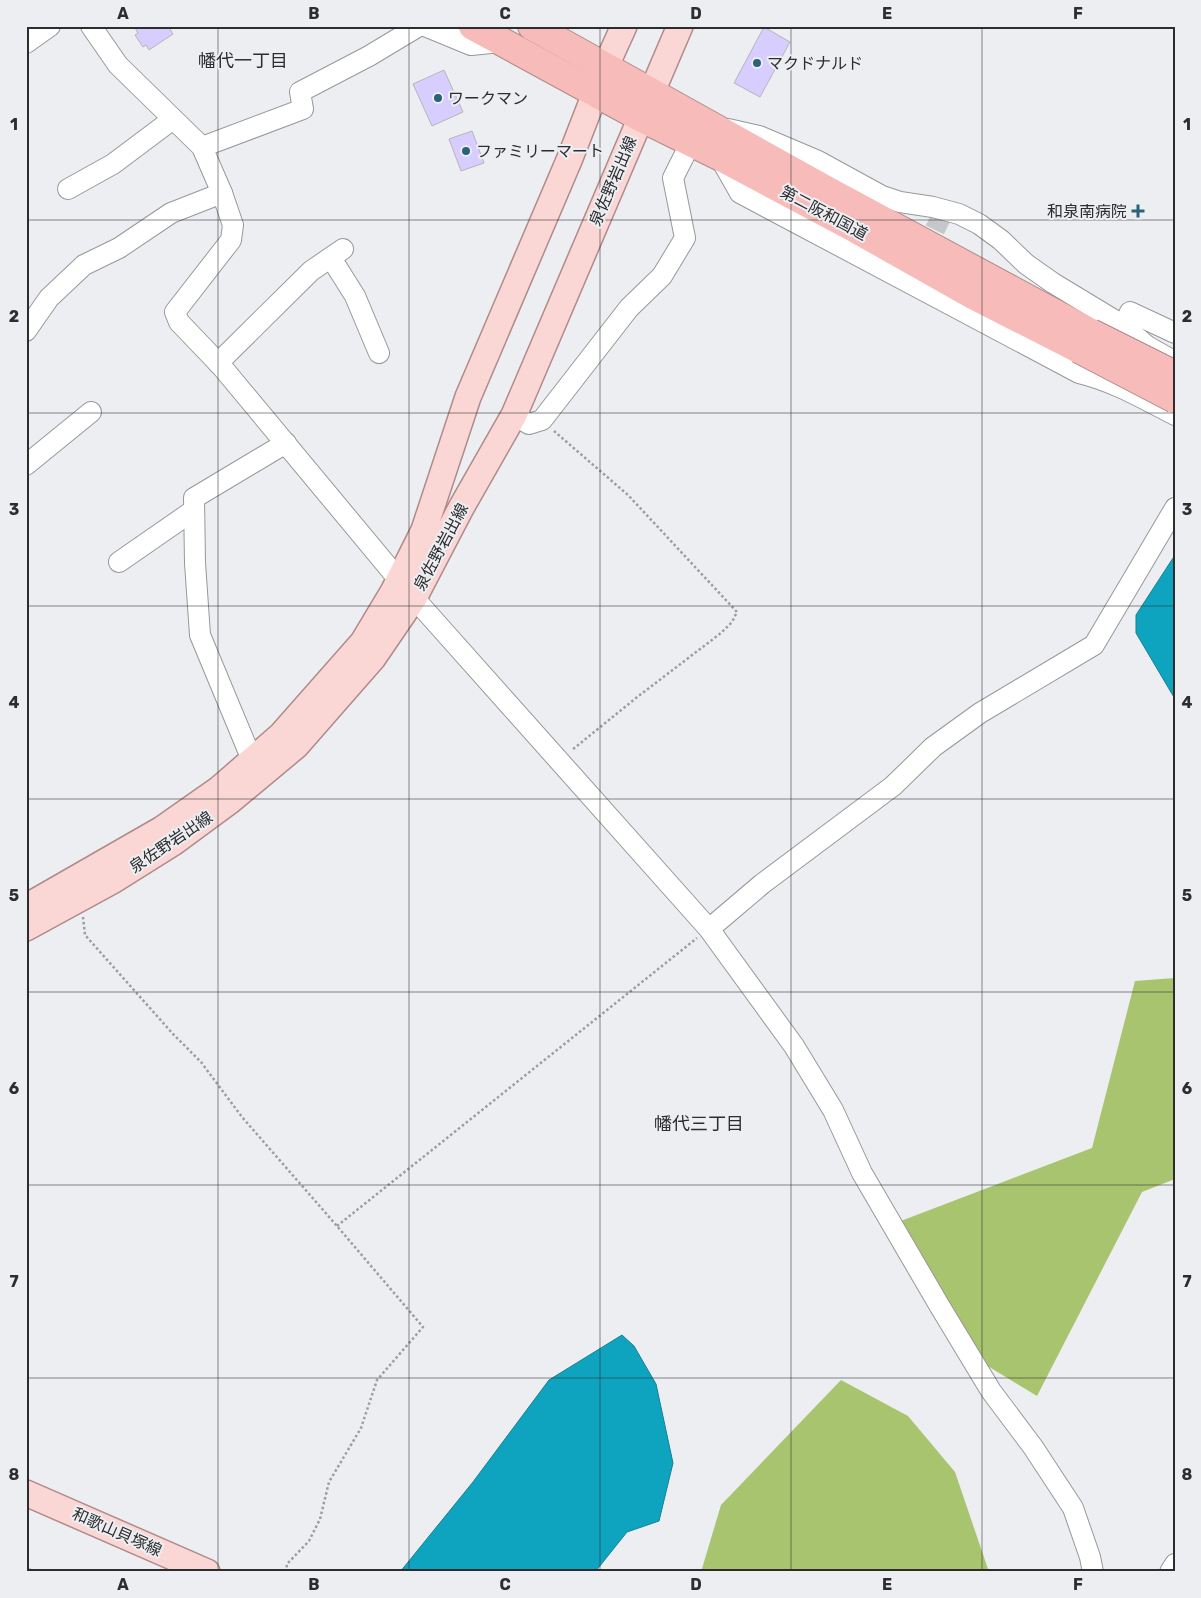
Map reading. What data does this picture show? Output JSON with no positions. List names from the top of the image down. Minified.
{"streets":{"highway":["第二阪和国道"],"main road":["泉佐野岩出線","和歌山貝塚線"]},"crossings":[["泉佐野岩出線","第二阪和国道"]],"districts":["幡代一丁目","幡代三丁目"],"places":{"other":["マクドナルド","ワークマン","ファミリーマート"],"health":["和泉南病院"]},"grid":{"columns":["A","B","C","D","E","F"],"rows":["1","2","3","4","5","6","7","8"]}}
